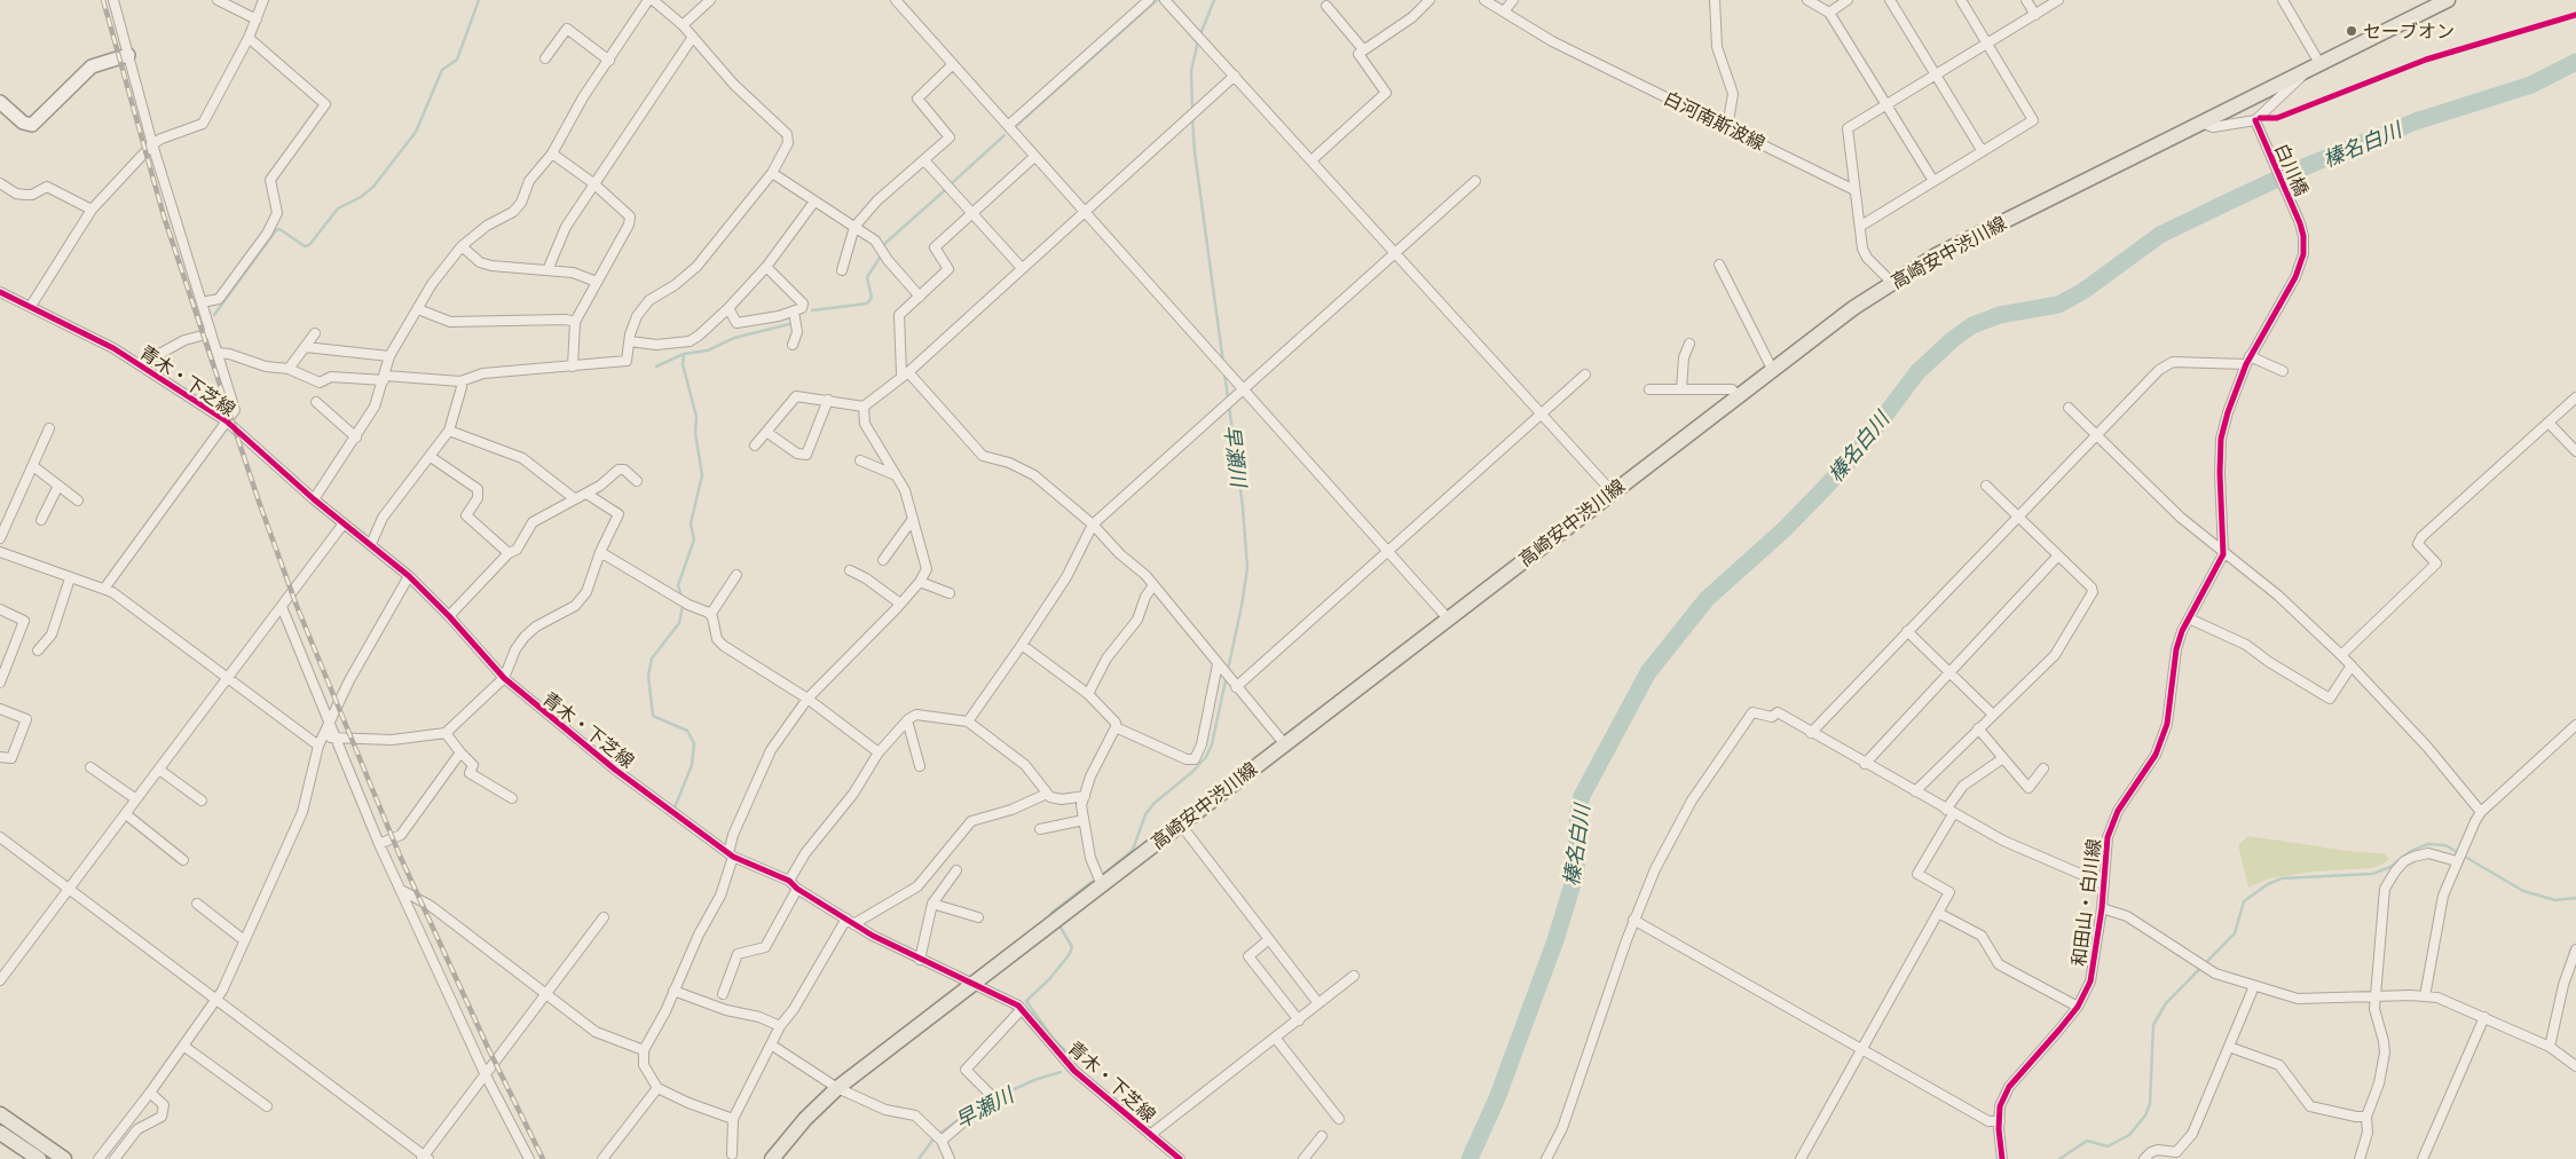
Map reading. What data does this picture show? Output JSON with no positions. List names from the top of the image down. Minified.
{"streets":{"main road":["高崎安中渋川線"],"street":["白河南斯波線","白川橋","青木・下芝線","和田山・白川線"]},"crossings":[["高崎安中渋川線","青木・下芝線"]],"water":["榛名白川","早瀬川"],"places":["セーブオン"]}
